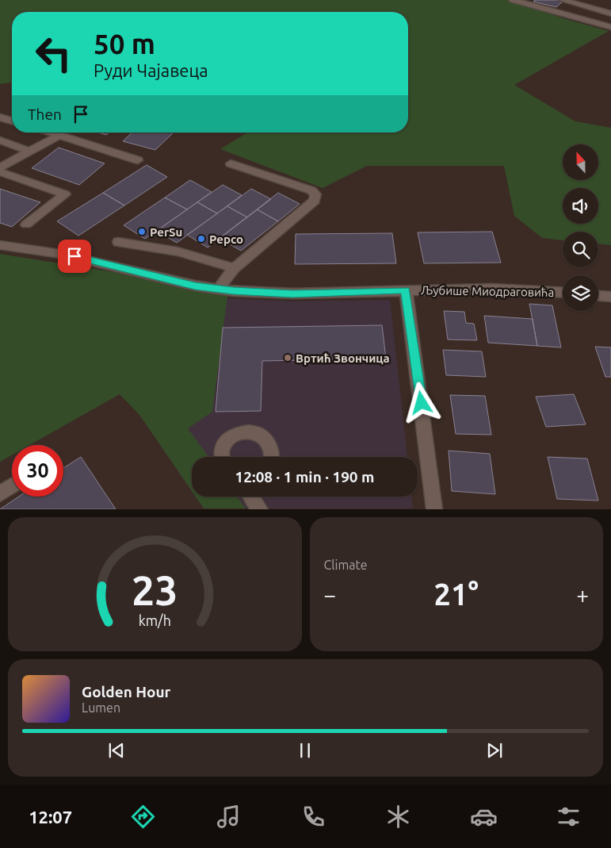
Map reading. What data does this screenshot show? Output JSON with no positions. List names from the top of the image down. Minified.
{"streets":{"street":["Љубише Миодраговића"]},"places":["PerSu","Pepco","Вртић Звончица"],"north":"top","page":{"turn":["50 m","Руди Чајавеца"],"then":"Then","limit":"30","trip":"12:08 · 1 min · 190 m","tile":"Climate","heat":["−","21°","+"],"song":["Golden Hour","Lumen"],"tabs":"12:07","gauge":["23","km/h"]}}
